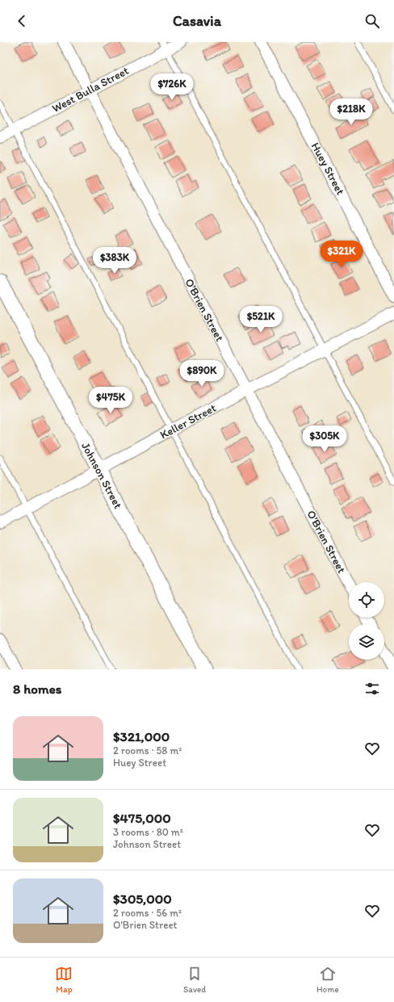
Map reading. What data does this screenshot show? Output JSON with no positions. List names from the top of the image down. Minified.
{"streets":{"street":["West Bulla Street","Huey Street","O'Brien Street","Keller Street","Johnson Street"]},"crossings":[["West Bulla Street","O'Brien Street"],["O'Brien Street","Keller Street"],["Keller Street","Johnson Street"]],"page":{"header":"Casavia","price":["$726K","$218K","$321K","$383K","$521K","$890K","$475K","$305K"],"heading":"8 homes","list":[{"name":"$321,000","note":"2 rooms · 58 m² · Huey Street"},{"name":"$475,000","note":"3 rooms · 80 m² · Johnson Street"},{"name":"$305,000","note":"2 rooms · 56 m² · O'Brien Street"}],"tabs":["Map","Saved","Home"]}}
